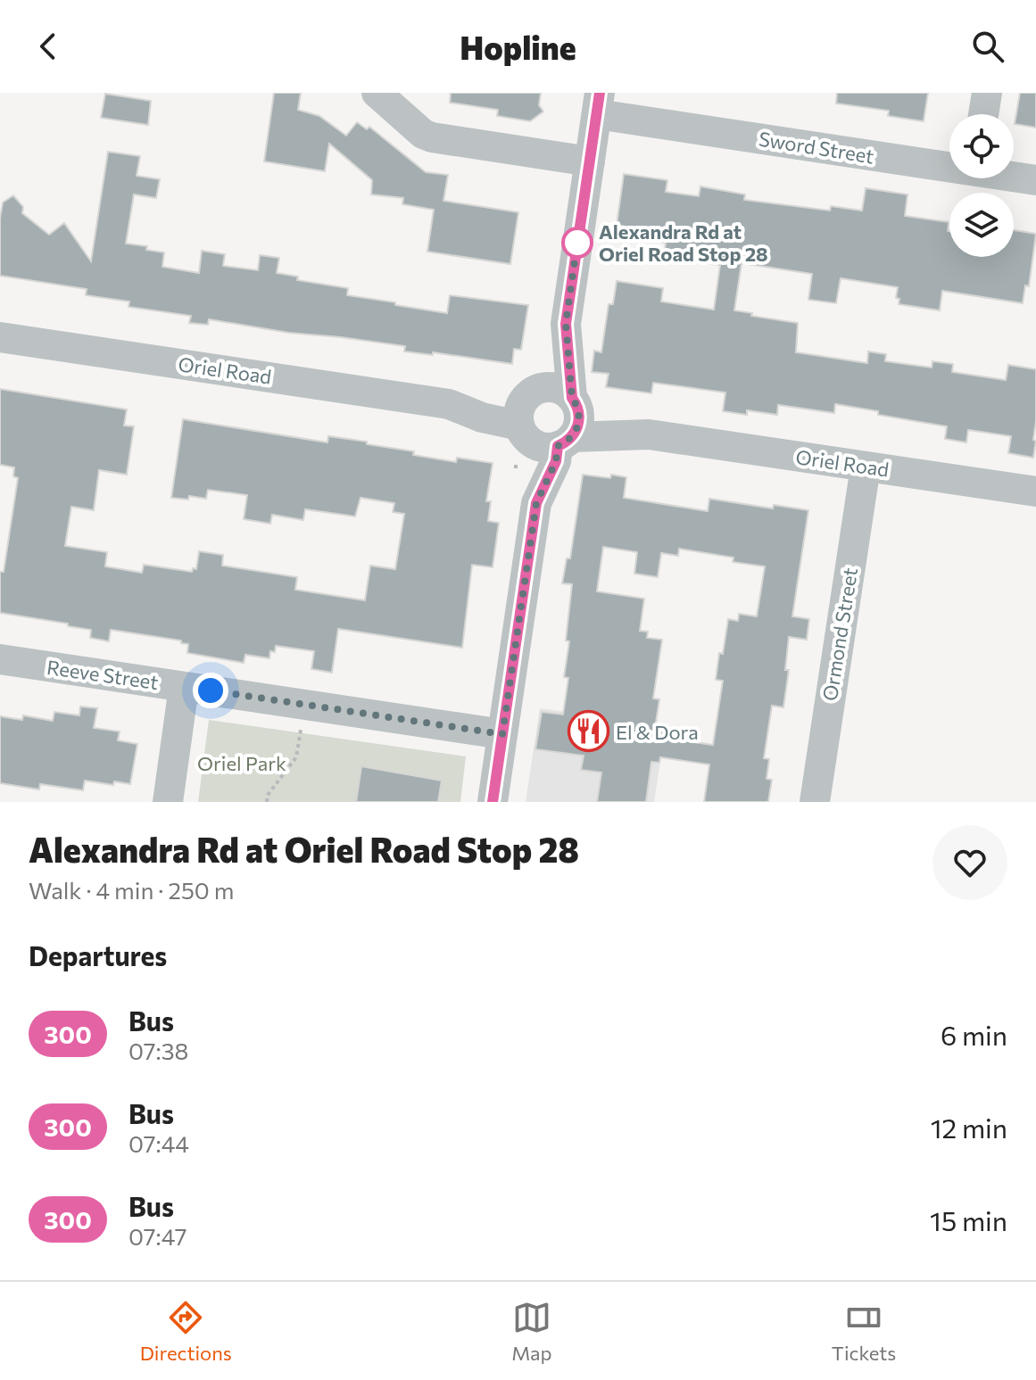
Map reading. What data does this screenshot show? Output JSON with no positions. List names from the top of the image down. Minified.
{"streets":{"street":["Sword Street","Oriel Road","Ormond Street","Reeve Street"]},"crossings":[["Oriel Road","Ormond Street"]],"parks":["Oriel Park"],"places":{"other":["Alexandra Rd at Oriel Road Stop 28"],"restaurant":["El & Dora"]},"lines":["bus line 300"],"page":{"header":"Hopline","heading":[["Alexandra Rd at Oriel Road Stop 28","Walk · 4 min · 250 m"],"Departures"],"list":[{"mark":"300","name":"Bus","note":"07:38","value":"6 min"},{"mark":"300","name":"Bus","note":"07:44","value":"12 min"},{"mark":"300","name":"Bus","note":"07:47","value":"15 min"}],"tabs":["Directions","Map","Tickets"]}}
